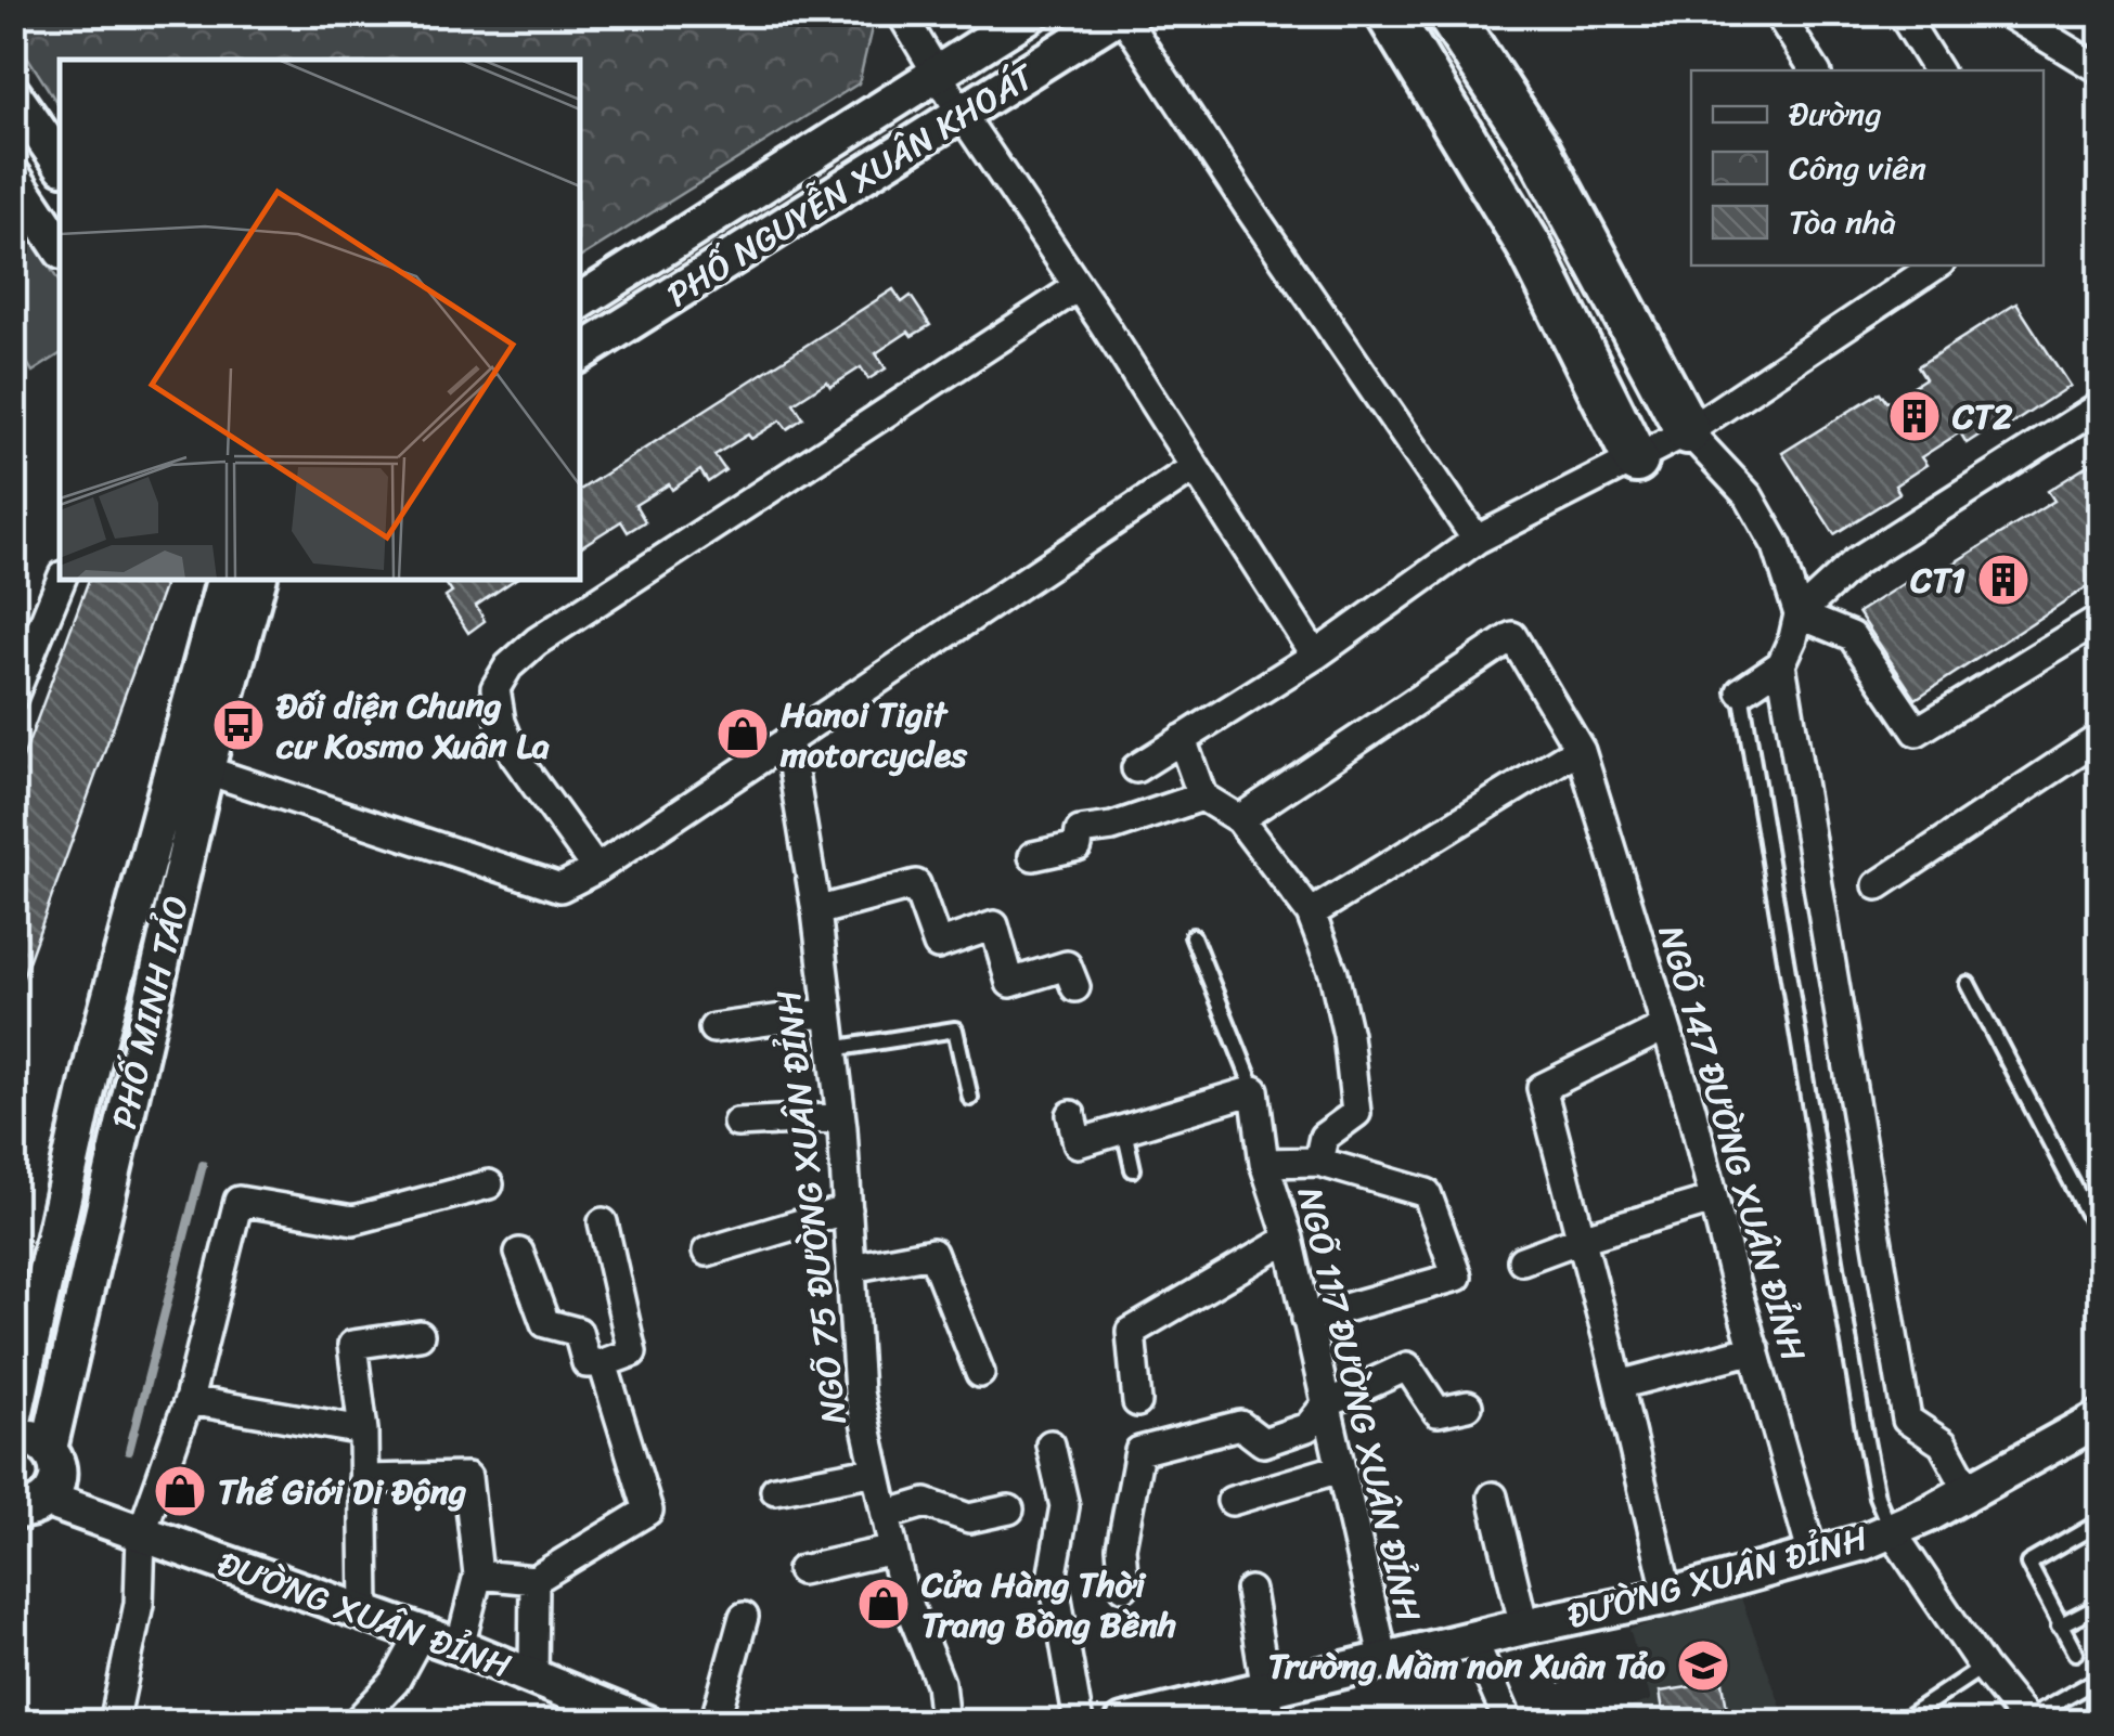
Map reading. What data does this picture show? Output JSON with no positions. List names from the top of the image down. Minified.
{"streets":{"street":["PHỐ NGUYỄN XUÂN KHOÁT","PHỐ MINH TẢO","NGÕ 147 ĐƯỜNG XUÂN ĐỈNH","NGÕ 75 ĐƯỜNG XUÂN ĐỈNH","NGÕ 117 ĐƯỜNG XUÂN ĐỈNH","ĐƯỜNG XUÂN ĐỈNH"]},"crossings":[["PHỐ MINH TẢO","ĐƯỜNG XUÂN ĐỈNH"],["NGÕ 147 ĐƯỜNG XUÂN ĐỈNH","ĐƯỜNG XUÂN ĐỈNH"],["NGÕ 117 ĐƯỜNG XUÂN ĐỈNH","ĐƯỜNG XUÂN ĐỈNH"]],"places":{"building":["CT2","CT1"],"bus stop":["Đối diện Chung cư Kosmo Xuân La"],"shop":["Hanoi Tigit motorcycles","Thế Giới Di Động","Cửa Hàng Thời Trang Bồng Bềnh"],"school or university":["Trường Mầm non Xuân Tảo"]},"legend":["Đường","Công viên","Tòa nhà"]}
